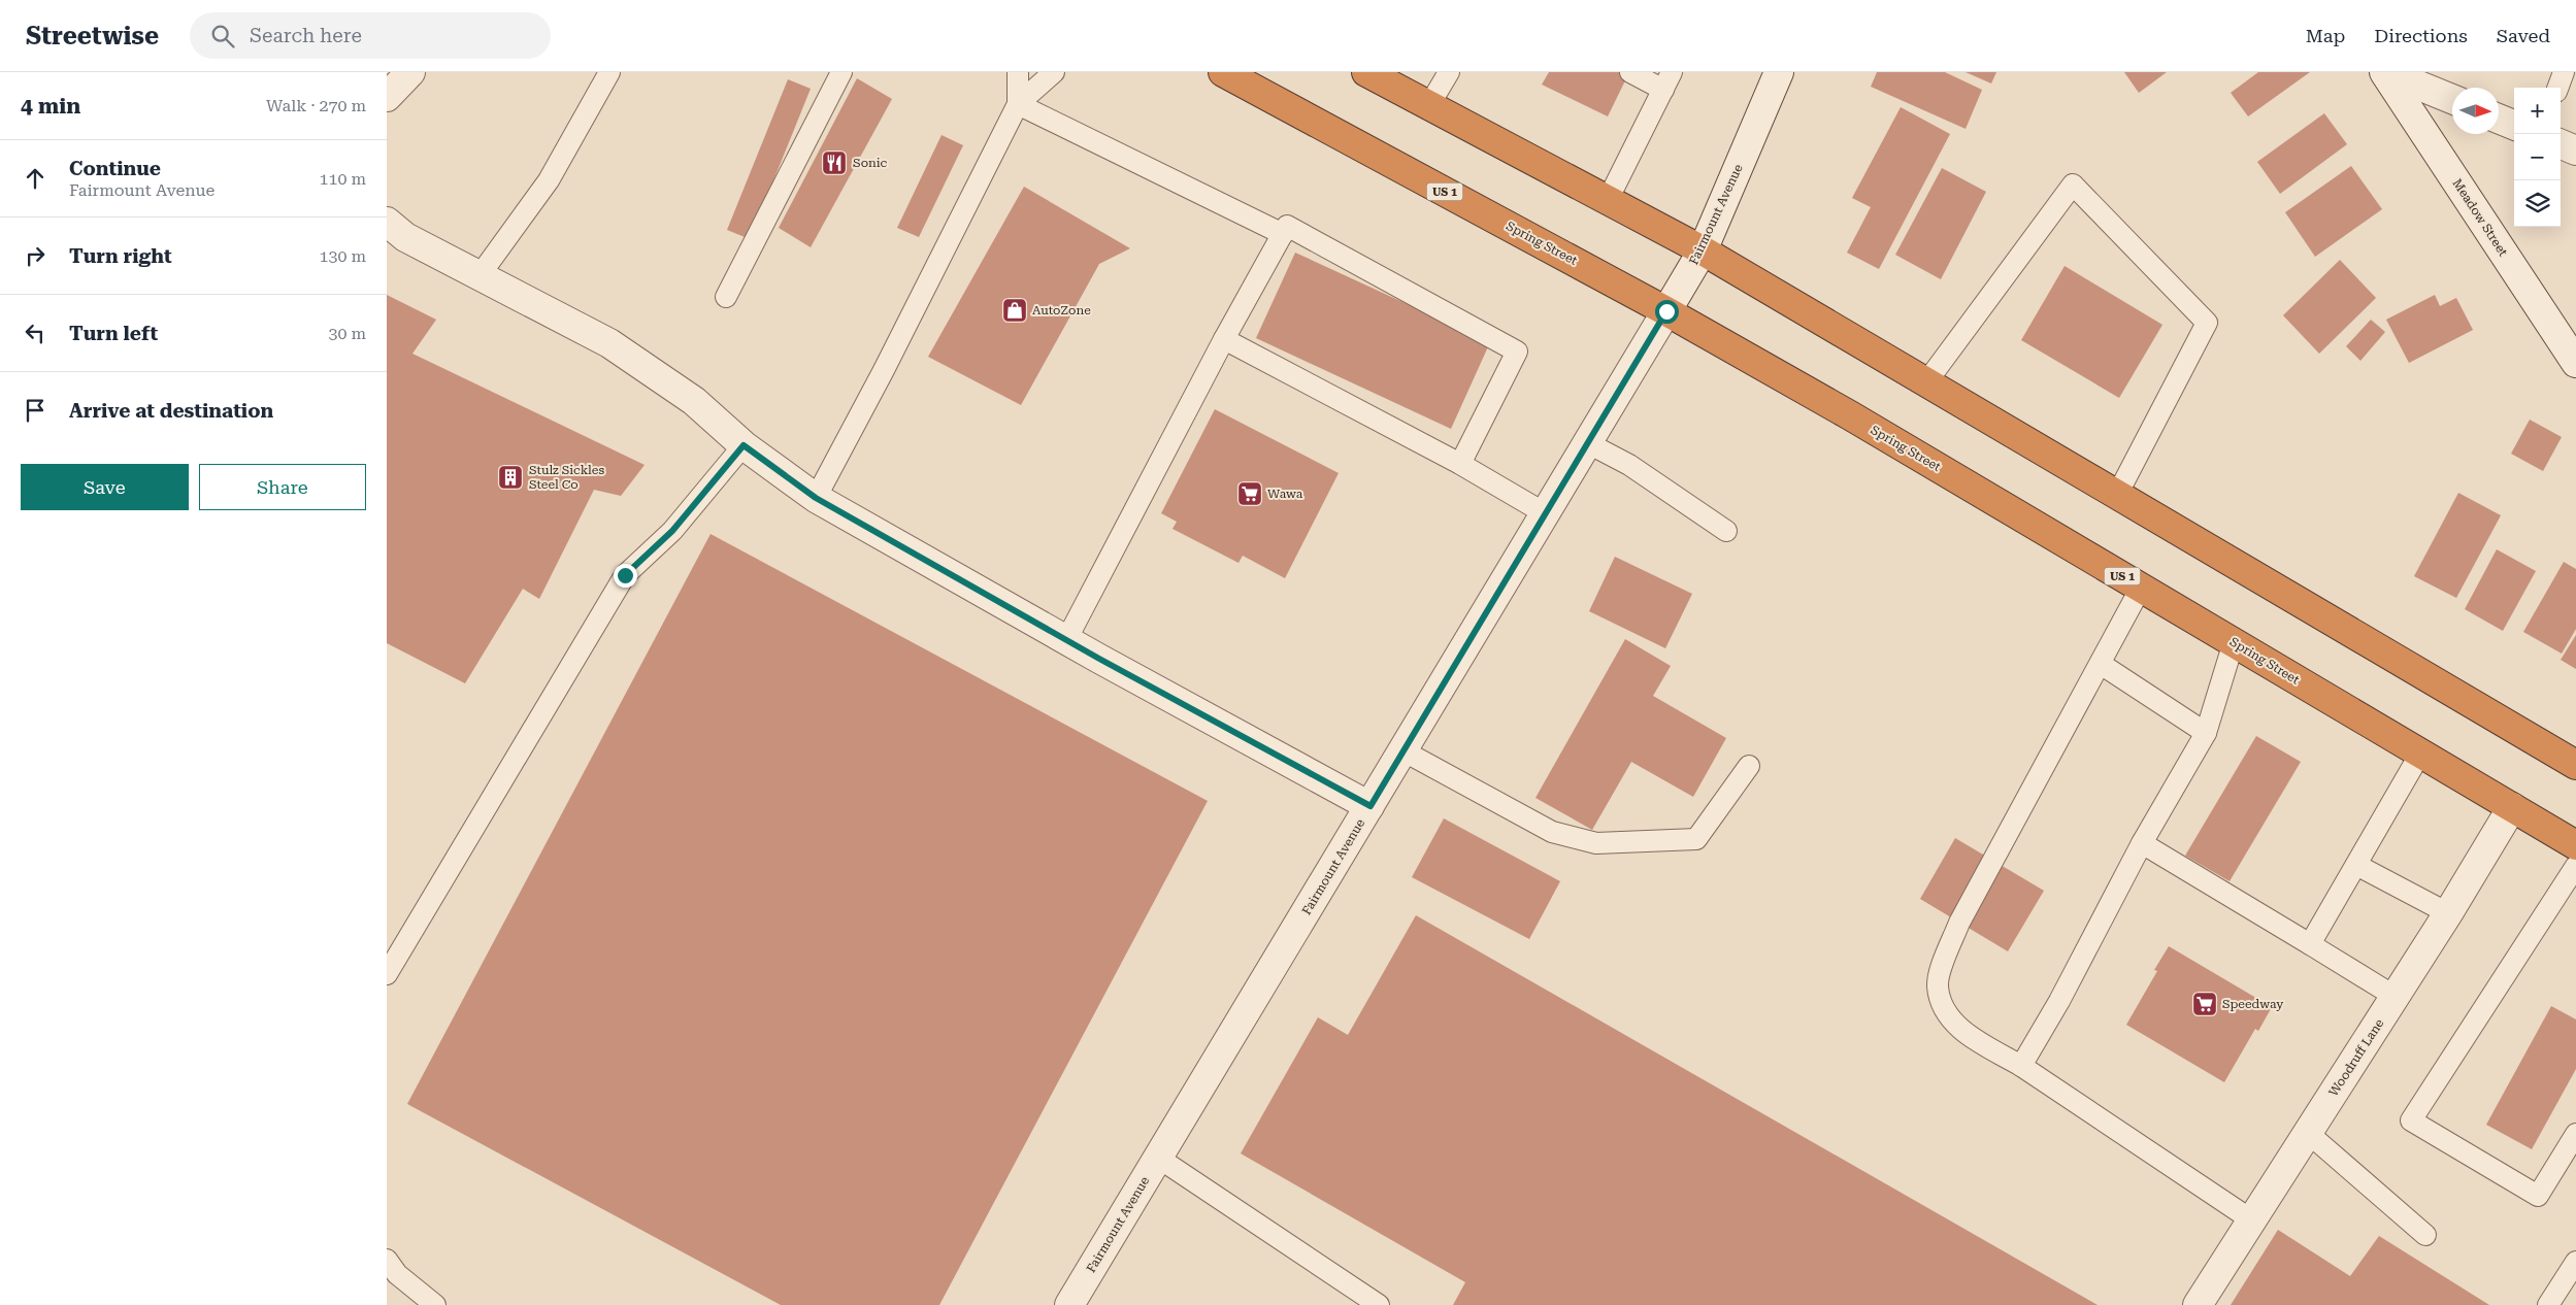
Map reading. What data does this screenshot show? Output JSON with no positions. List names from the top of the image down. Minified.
{"streets":{"highway":["US 1","Spring Street"],"street":["Fairmount Avenue","Meadow Street","Woodruff Lane"]},"crossings":[["Fairmount Avenue","Spring Street"],["Spring Street","Woodruff Lane"]],"places":{"restaurant":["Sonic"],"shop":["AutoZone"],"building":["Stulz Sickles Steel Co"],"supermarket":["Wawa","Speedway"]},"north":"right","page":{"header":"Streetwise","search":"Search here","nav":["Map","Directions","Saved"],"heading":["4 min","Walk · 270 m"],"map_buttons":["+","−"],"list":[["Continue","Fairmount Avenue","110 m"],["Turn right","130 m"],["Turn left","30 m"],"Arrive at destination"],"buttons":["Save","Share"]}}
